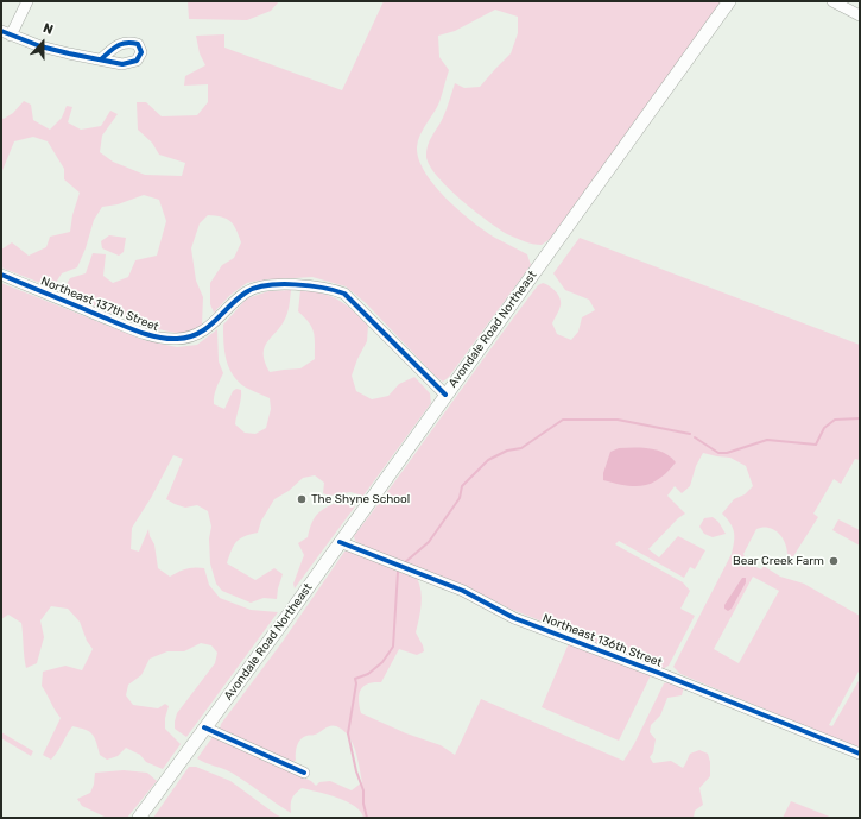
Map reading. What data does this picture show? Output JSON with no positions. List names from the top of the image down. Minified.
{"streets":{"main road":["Avondale Road Northeast"],"street":["Northeast 137th Street","Northeast 136th Street"]},"crossings":[["Northeast 137th Street","Avondale Road Northeast"],["Avondale Road Northeast","Northeast 136th Street"]],"places":["The Shyne School","Bear Creek Farm"],"north":"top"}
